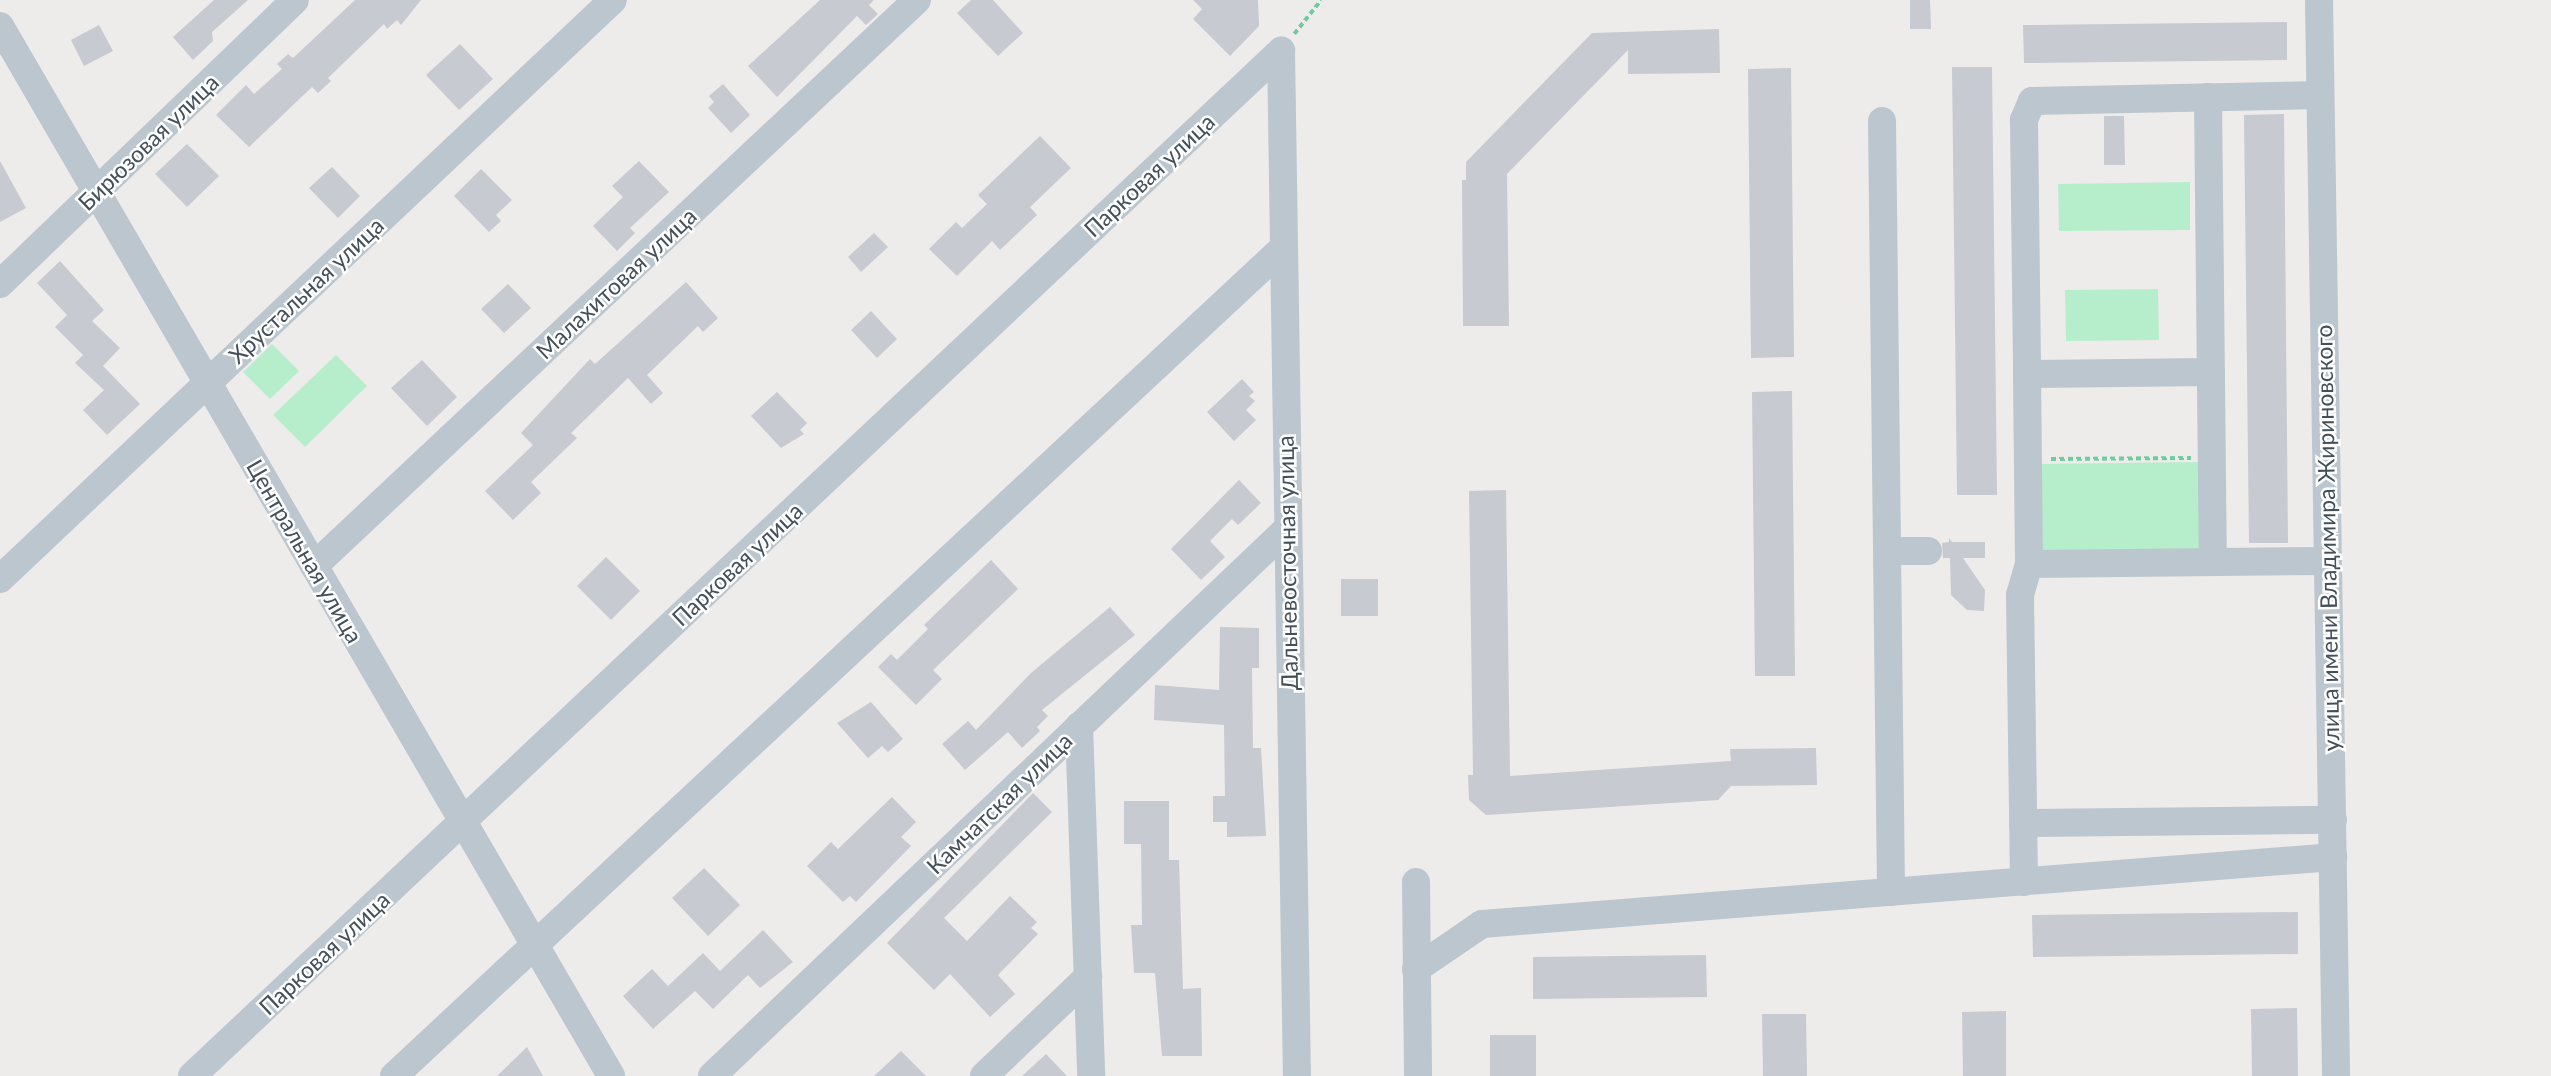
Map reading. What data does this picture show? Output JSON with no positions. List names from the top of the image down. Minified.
{"streets":{"street":["Бирюзовая улица","Парковая улица","Малахитовая улица","Хрустальная улица","улица имени Владимира Жириновского","Центральная улица","Дальневосточная улица","Камчатская улица"]},"crossings":[["Бирюзовая улица","Центральная улица"],["Парковая улица","Центральная улица"],["Парковая улица","Дальневосточная улица"],["Малахитовая улица","Центральная улица"],["Хрустальная улица","Центральная улица"],["Дальневосточная улица","Камчатская улица"]]}
